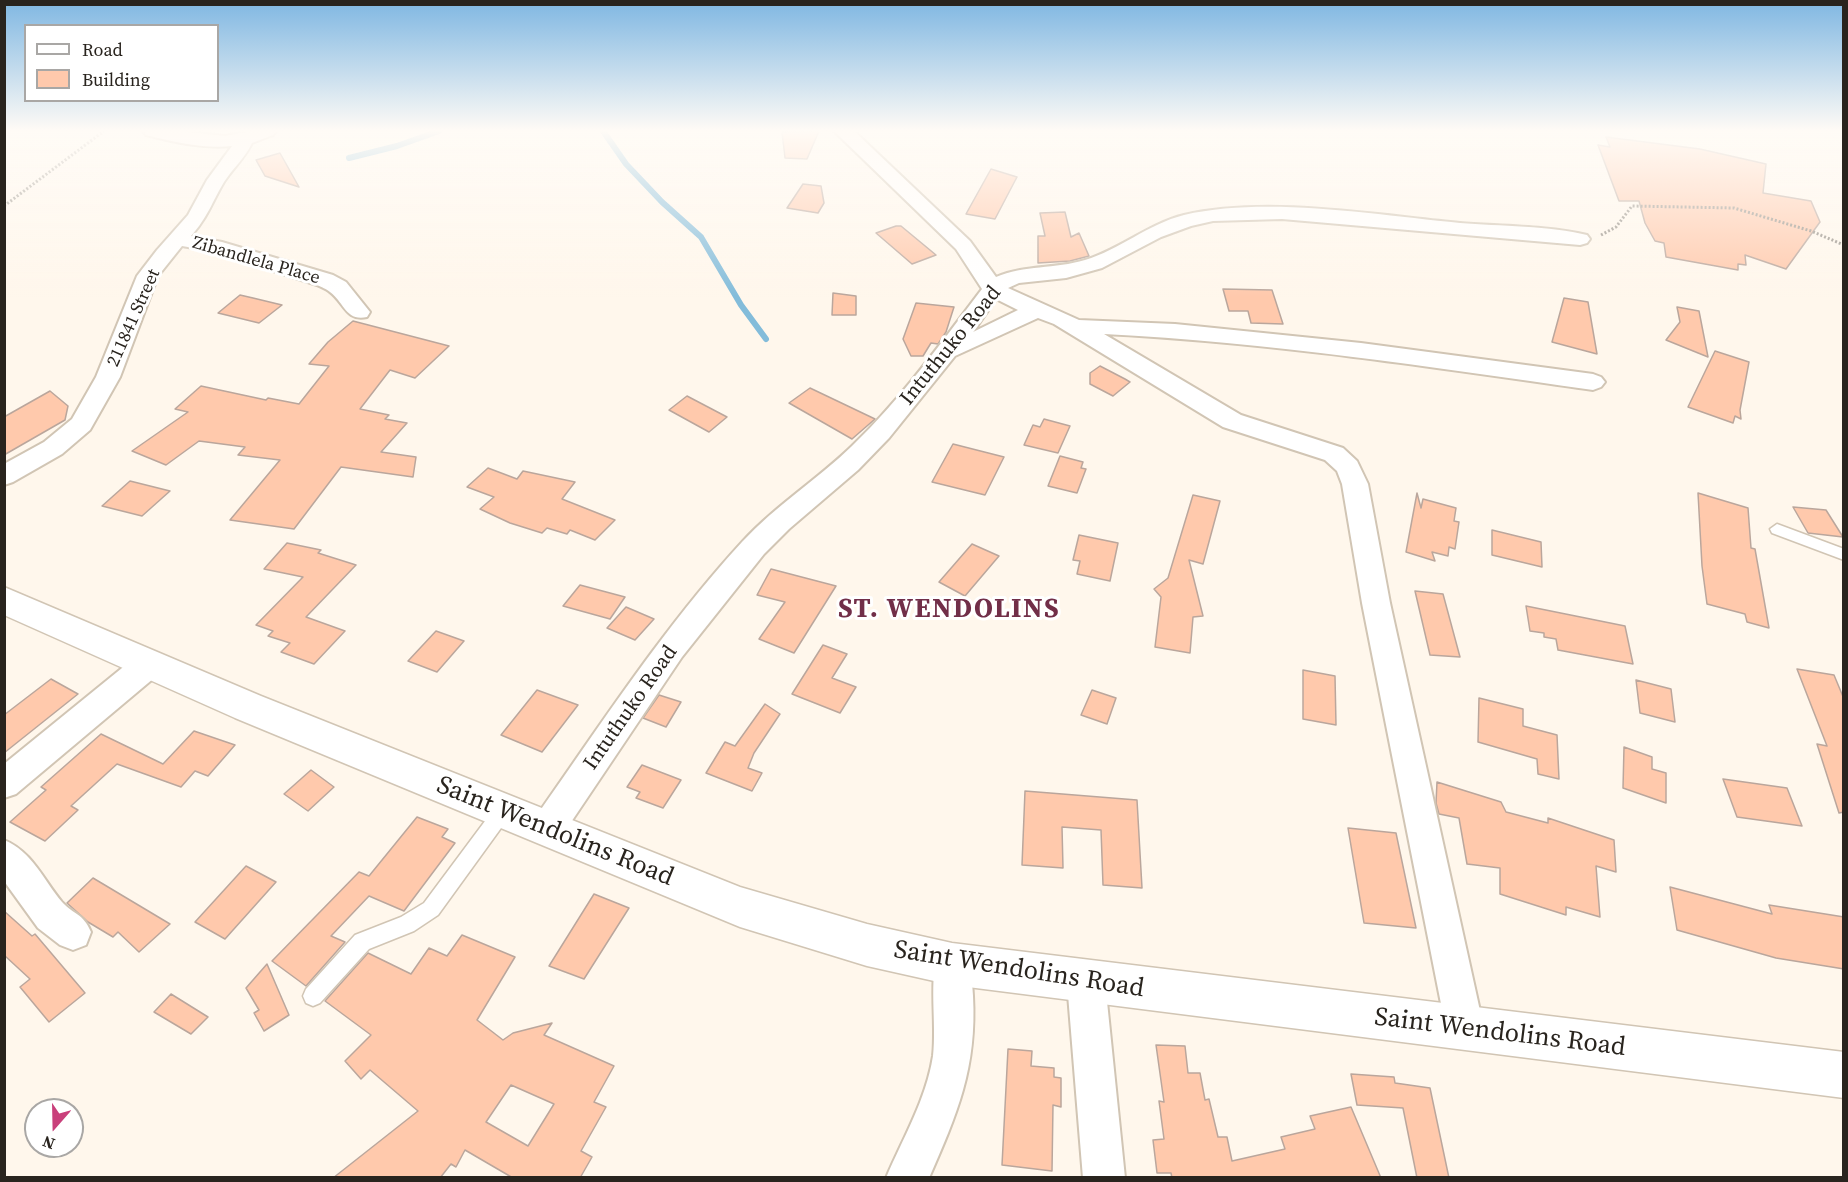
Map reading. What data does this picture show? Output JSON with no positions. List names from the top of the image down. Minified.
{"streets":{"street":["Zibandlela Place","211841 Street","Intuthuko Road","Saint Wendolins Road"]},"crossings":[["Zibandlela Place","211841 Street"],["Intuthuko Road","Saint Wendolins Road"]],"districts":["ST. WENDOLINS"],"legend":["Road","Building"],"north":"bottom"}
